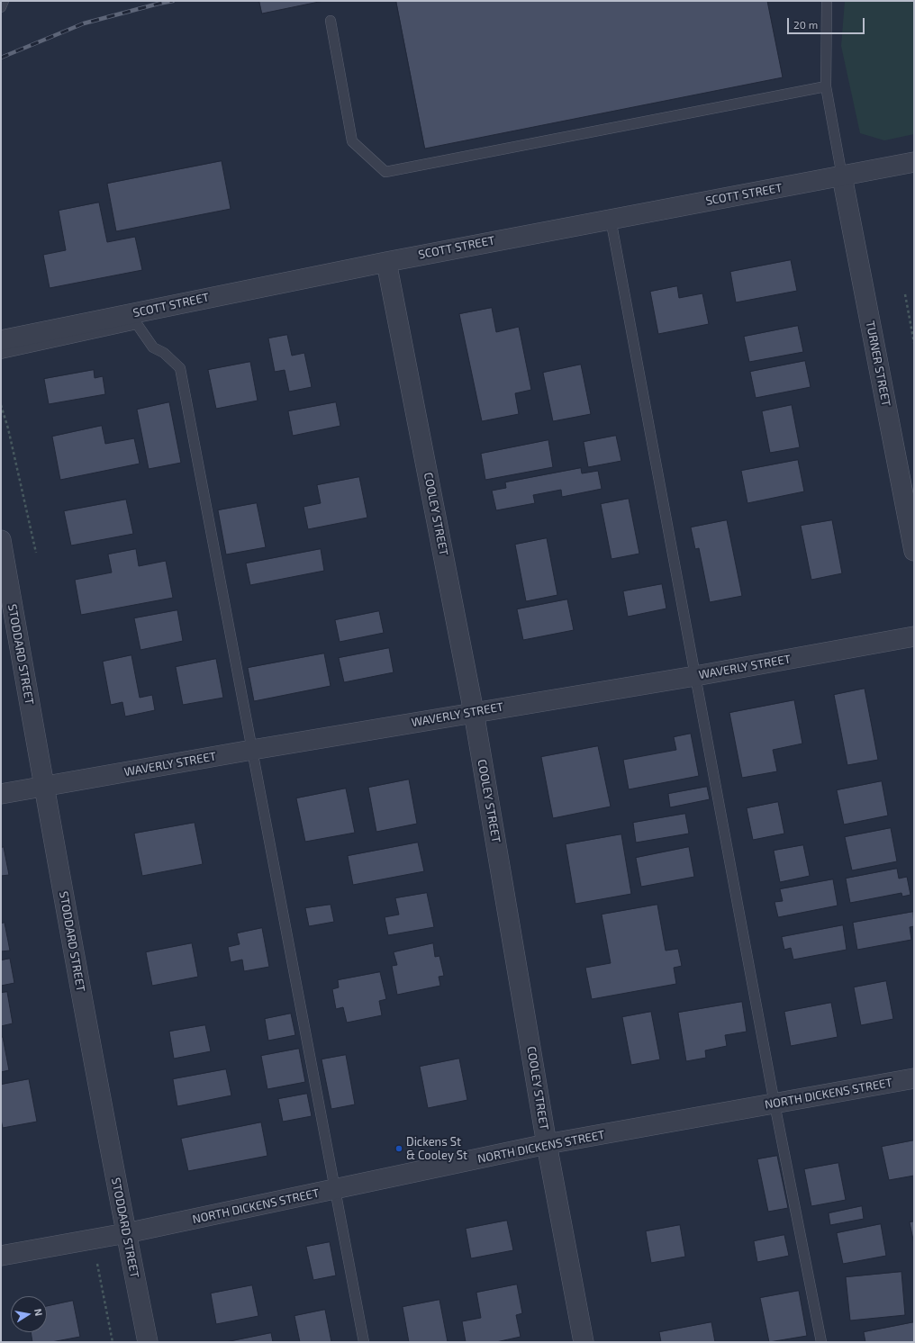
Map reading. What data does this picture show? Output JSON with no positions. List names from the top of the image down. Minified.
{"streets":{"street":["SCOTT STREET","TURNER STREET","COOLEY STREET","STODDARD STREET","WAVERLY STREET","NORTH DICKENS STREET"]},"crossings":[["SCOTT STREET","TURNER STREET"],["SCOTT STREET","COOLEY STREET"],["COOLEY STREET","WAVERLY STREET"],["COOLEY STREET","NORTH DICKENS STREET"],["STODDARD STREET","WAVERLY STREET"],["STODDARD STREET","NORTH DICKENS STREET"]],"places":["Dickens St & Cooley St"],"scale_bar":"20 m","north":"right"}
